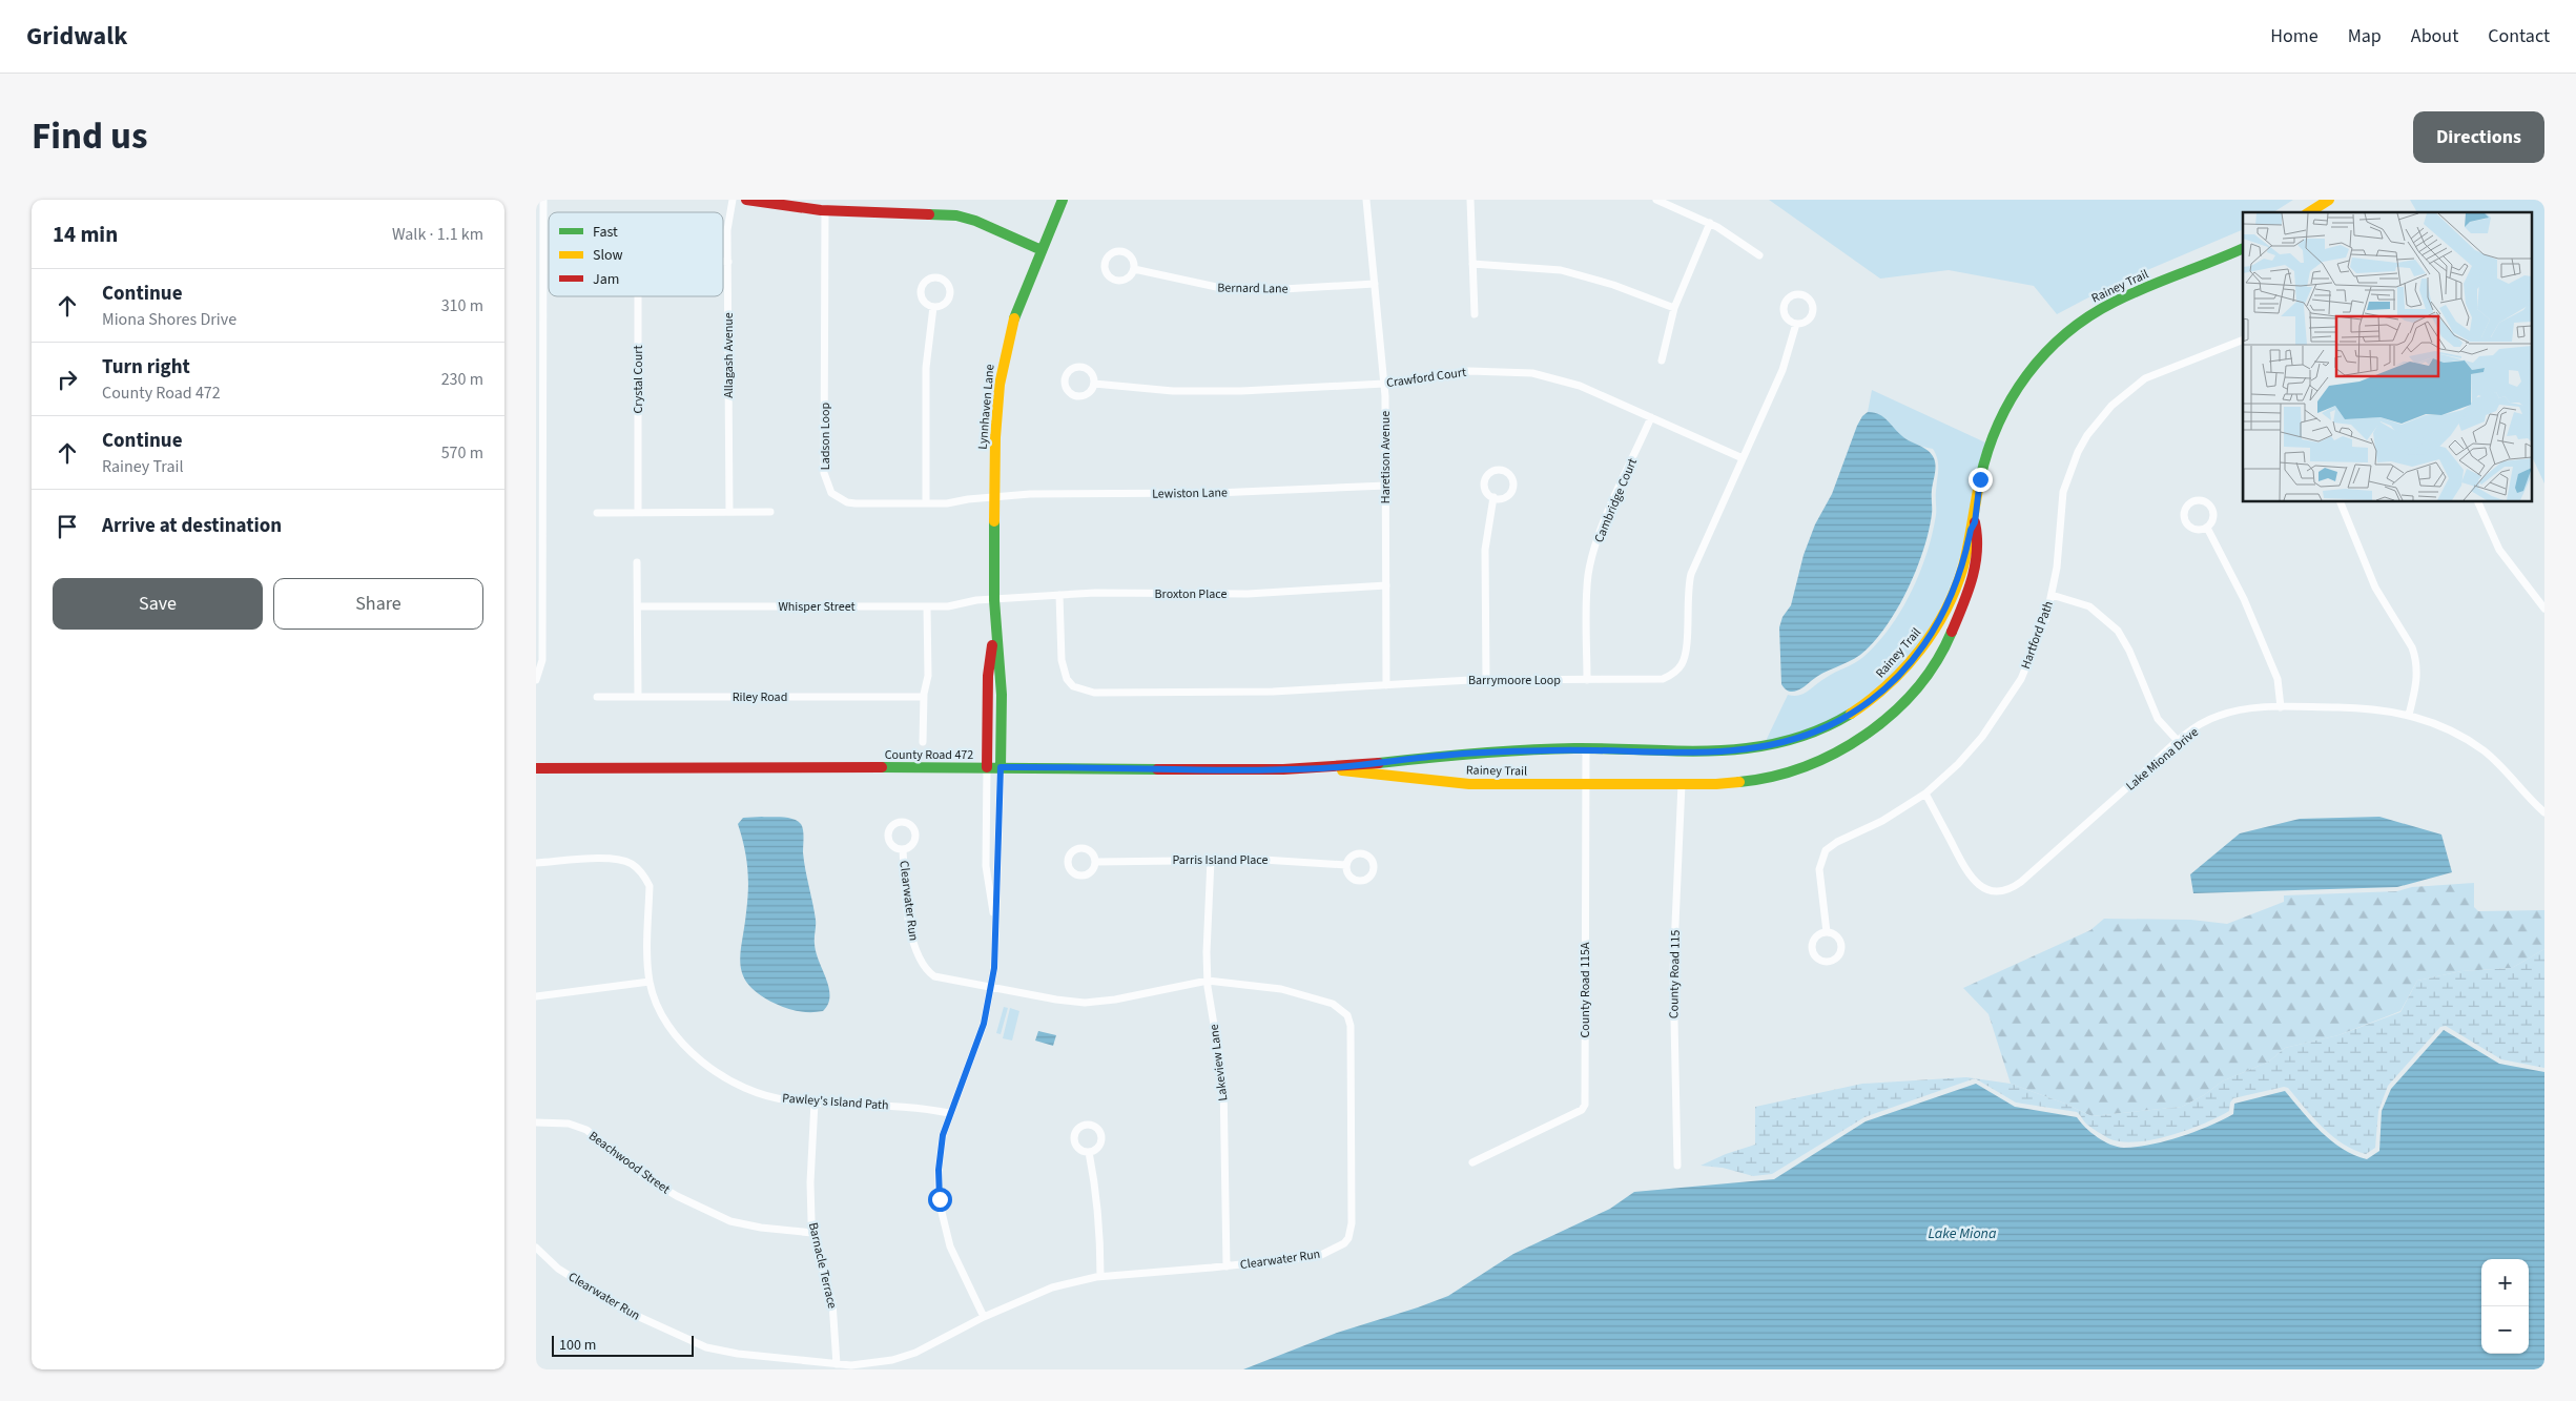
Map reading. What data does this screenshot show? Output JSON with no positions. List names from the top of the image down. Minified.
{"streets":{"street":["Rainey Trail","Bernard Lane","Allagash Avenue","Crawford Court","Crystal Court","Lynnhaven Lane","Ladson Loop","Haretison Avenue","Lewiston Lane","Cambridge Court","Broxton Place","Whisper Street","Hartford Path","Barrymoore Loop","Riley Road","County Road 472","Lake Miona Drive","Parris Island Place","Clearwater Run","County Road 115","County Road 115A","Lakeview Lane","Pawley's Island Path","Beachwood Street","Barnacle Terrace"]},"crossings":[["Rainey Trail","County Road 472"],["Rainey Trail","County Road 115"],["Rainey Trail","County Road 115A"],["Bernard Lane","Haretison Avenue"],["Crawford Court","Haretison Avenue"],["Crawford Court","Cambridge Court"],["Crawford Court","Barrymoore Loop"],["Lynnhaven Lane","Ladson Loop"],["Lynnhaven Lane","Lewiston Lane"],["Lynnhaven Lane","Broxton Place"],["Lynnhaven Lane","Whisper Street"],["Lynnhaven Lane","County Road 472"],["Ladson Loop","Lewiston Lane"],["Haretison Avenue","Lewiston Lane"],["Haretison Avenue","Broxton Place"],["Haretison Avenue","Barrymoore Loop"],["Cambridge Court","Barrymoore Loop"],["Broxton Place","Whisper Street"],["Broxton Place","Barrymoore Loop"],["Hartford Path","Lake Miona Drive"],["Parris Island Place","Lakeview Lane"],["Clearwater Run","Lakeview Lane"],["Clearwater Run","Barnacle Terrace"],["Pawley's Island Path","Barnacle Terrace"],["Beachwood Street","Barnacle Terrace"]],"water":["Lake Miona"],"legend":["Fast","Slow","Jam"],"scale_bar":"100 m","page":{"header":"Gridwalk","nav":["Home","Map","About","Contact"],"title":"Find us","buttons":["Directions",["Save","Share"]],"heading":["14 min","Walk · 1.1 km"],"list":[["Continue","Miona Shores Drive","310 m"],["Turn right","County Road 472","230 m"],["Continue","Rainey Trail","570 m"],"Arrive at destination"],"map_buttons":["+","−"],"scale":"100 m"}}
